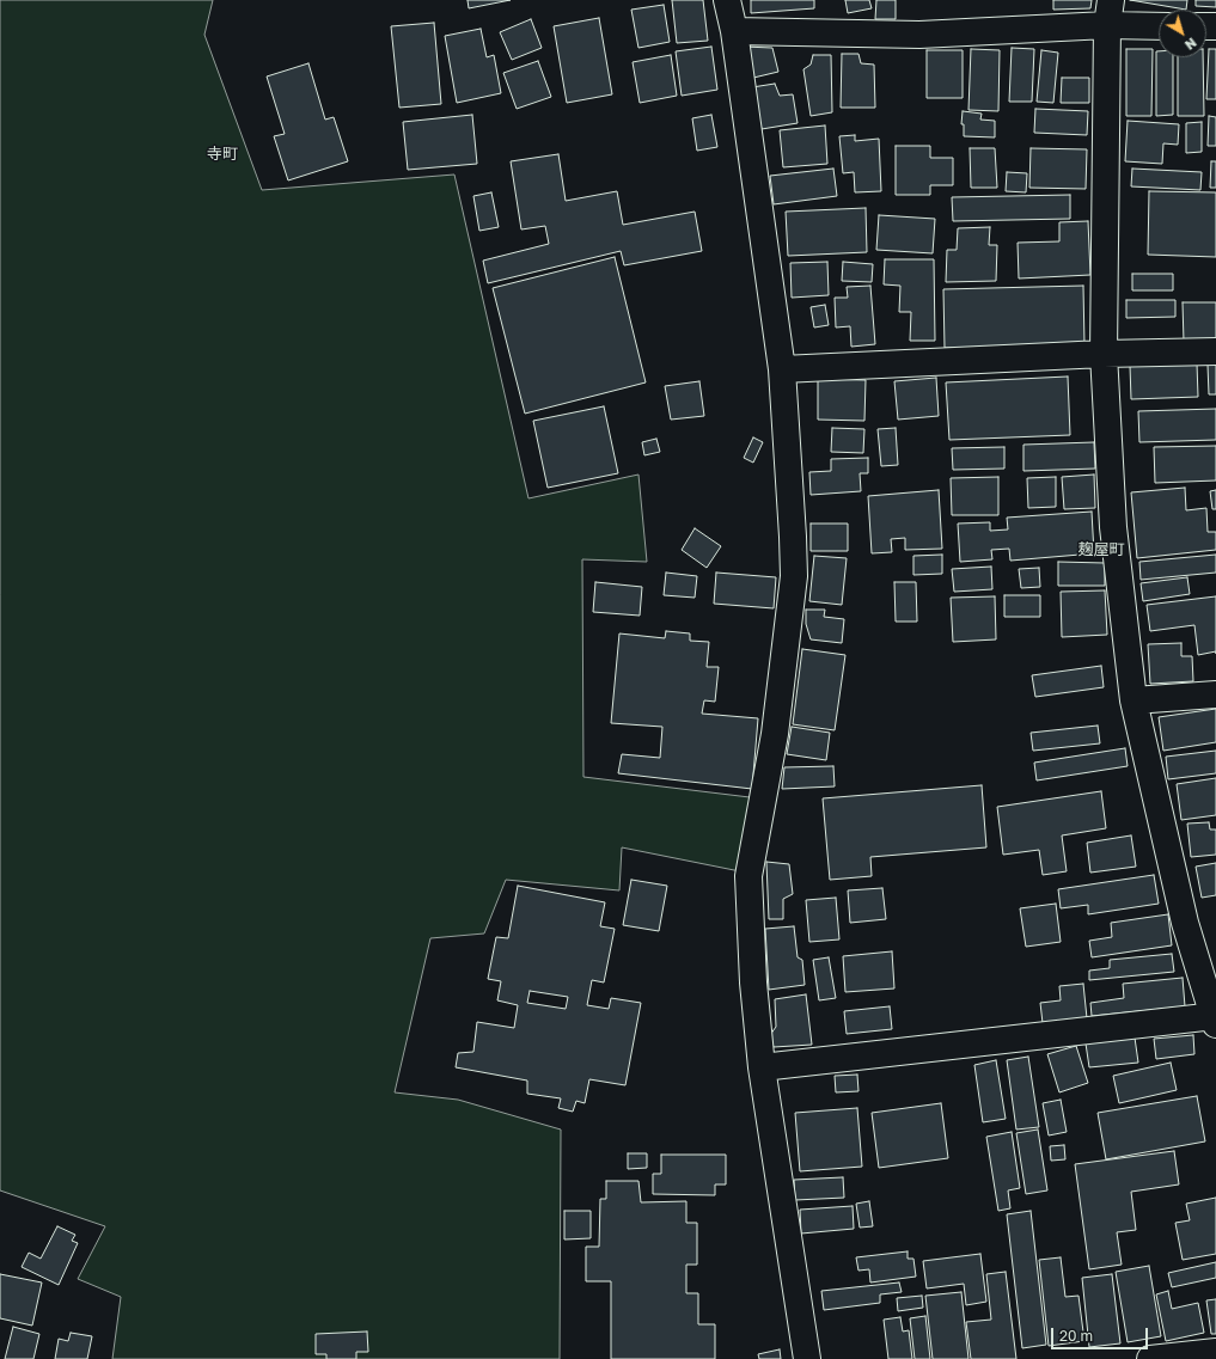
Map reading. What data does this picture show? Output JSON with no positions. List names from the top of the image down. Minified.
{"districts":["寺町","麹屋町"],"scale_bar":"20 m","north":"bottom right"}
